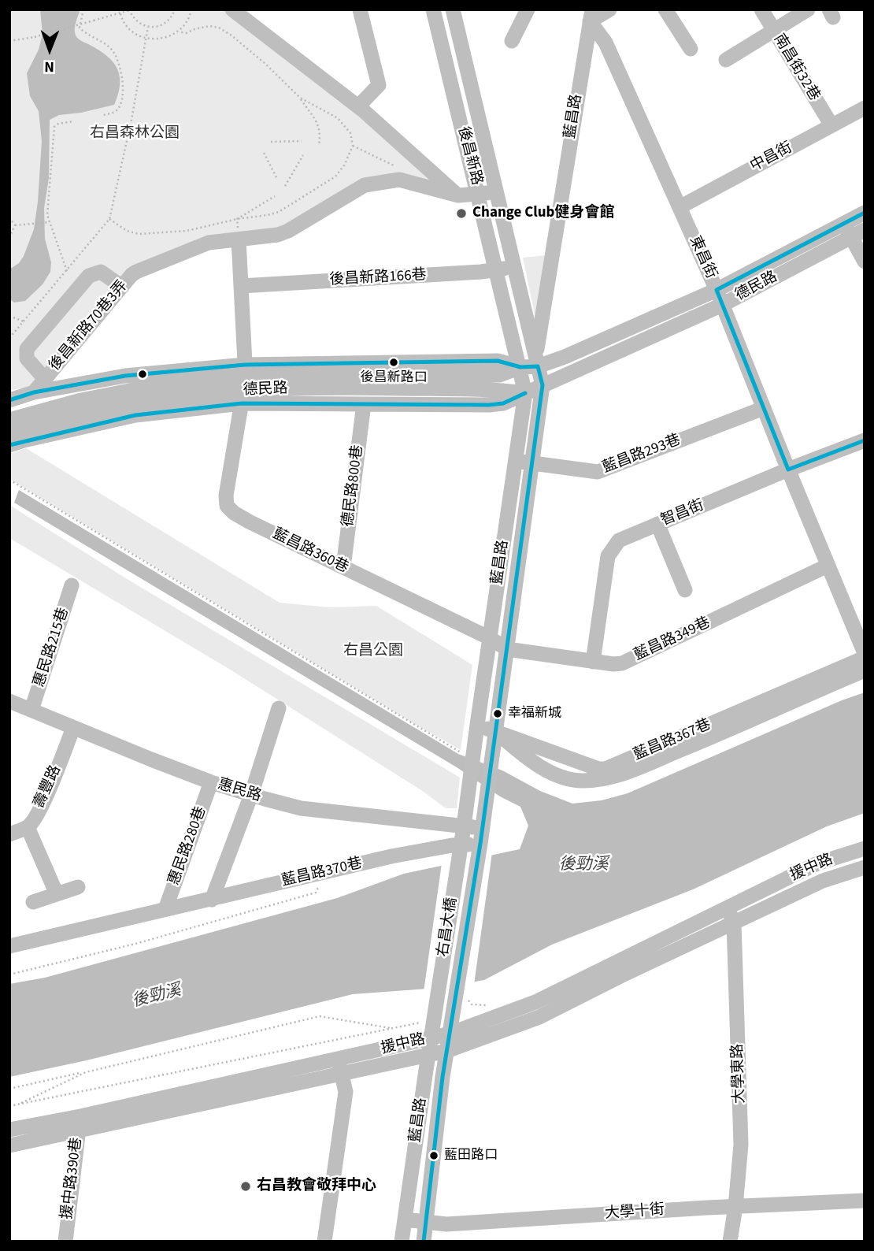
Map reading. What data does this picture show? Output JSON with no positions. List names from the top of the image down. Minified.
{"streets":{"street":["南昌街32巷","藍昌路","後昌新路","中昌街","東昌街","後昌新路166巷","德民路","後昌新路70巷3弄","藍昌路293巷","德民路800巷","智昌街","藍昌路360巷","藍昌路349巷","惠民路215巷","藍昌路367巷","壽豐路","惠民路","惠民路280巷","援中路","藍昌路370巷","右昌大橋","大學東路","援中路390巷","大學十街"]},"crossings":[["南昌街32巷","中昌街"],["藍昌路","後昌新路"],["藍昌路","東昌街"],["藍昌路","德民路"],["藍昌路","藍昌路293巷"],["藍昌路","藍昌路360巷"],["藍昌路","藍昌路349巷"],["藍昌路","藍昌路367巷"],["藍昌路","惠民路"],["藍昌路","援中路"],["藍昌路","右昌大橋"],["藍昌路","大學十街"],["後昌新路","後昌新路166巷"],["後昌新路","德民路"],["後昌新路","後昌新路70巷3弄"],["中昌街","東昌街"],["東昌街","德民路"],["東昌街","藍昌路293巷"],["東昌街","智昌街"],["東昌街","藍昌路349巷"],["德民路","後昌新路70巷3弄"],["德民路","德民路800巷"],["德民路","藍昌路360巷"],["德民路800巷","藍昌路360巷"],["智昌街","藍昌路349巷"],["藍昌路360巷","藍昌路349巷"],["惠民路215巷","惠民路"],["壽豐路","惠民路"],["惠民路","惠民路280巷"],["惠民路280巷","藍昌路370巷"],["援中路","大學東路"],["援中路","援中路390巷"],["藍昌路370巷","右昌大橋"],["大學東路","大學十街"]],"water":["後勁溪"],"parks":["右昌森林公園","右昌公園"],"places":["Change Club健身會館","後昌新路口","幸福新城","藍田路口","右昌教會敬拜中心"],"north":"bottom"}
